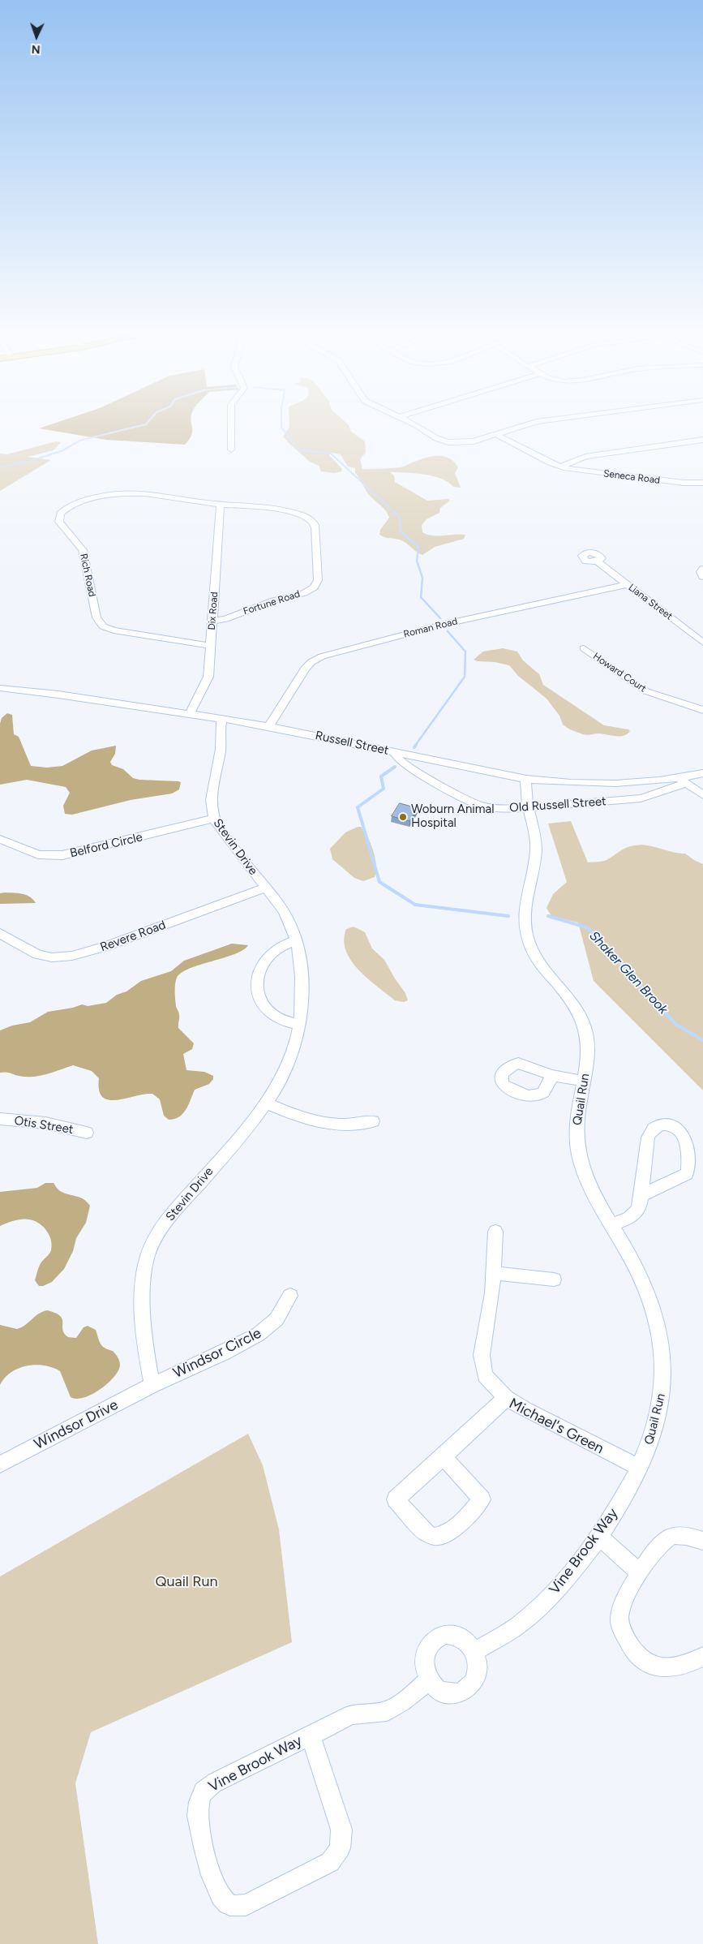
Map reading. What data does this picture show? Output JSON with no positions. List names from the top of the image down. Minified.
{"streets":{"street":["Seneca Road","Rich Road","Liana Street","Fortune Road","Dix Road","Roman Road","Howard Court","Russell Street","Old Russell Street","Belford Circle","Stevin Drive","Revere Road","Quail Run","Otis Street","Windsor Circle","Windsor Drive","Michael's Green","Vine Brook Way"]},"crossings":[["Rich Road","Fortune Road"],["Rich Road","Dix Road"],["Liana Street","Roman Road"],["Fortune Road","Dix Road"],["Dix Road","Russell Street"],["Roman Road","Russell Street"],["Russell Street","Old Russell Street"],["Russell Street","Stevin Drive"],["Russell Street","Quail Run"],["Old Russell Street","Quail Run"],["Belford Circle","Stevin Drive"],["Stevin Drive","Revere Road"],["Stevin Drive","Windsor Circle"],["Stevin Drive","Windsor Drive"],["Quail Run","Michael's Green"],["Quail Run","Vine Brook Way"],["Windsor Circle","Windsor Drive"],["Michael's Green","Vine Brook Way"]],"water":["Shaker Glen Brook"],"parks":["Quail Run"],"places":["Woburn Animal Hospital"],"north":"bottom"}
